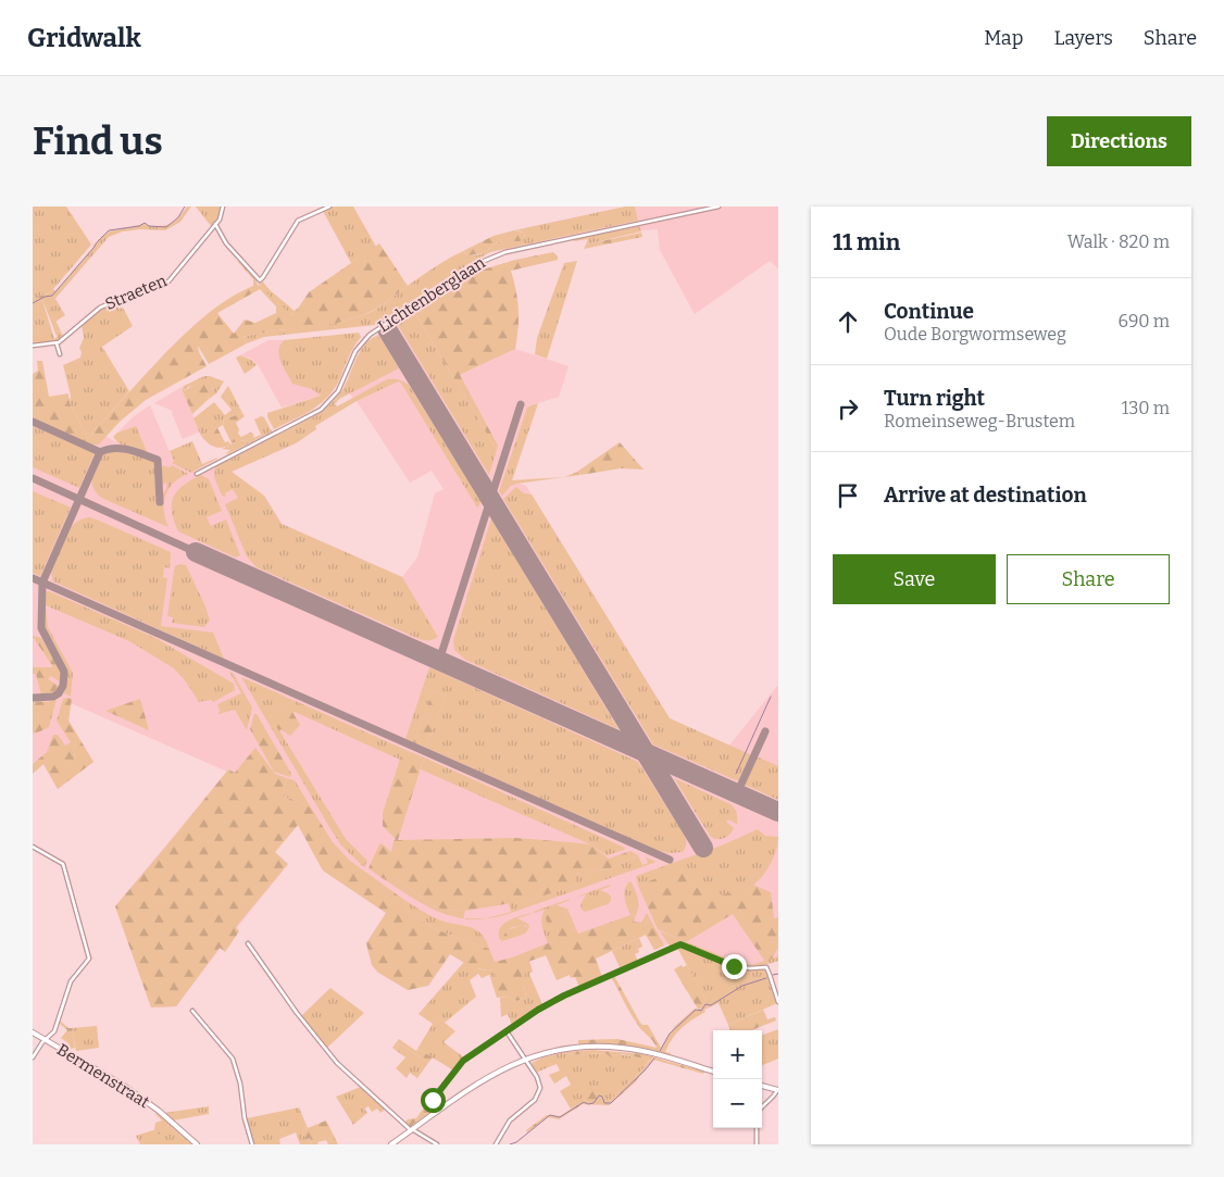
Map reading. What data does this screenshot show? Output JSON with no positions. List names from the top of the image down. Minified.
{"streets":{"main road":["Bermenstraat"],"street":["Straeten","Lichtenberglaan"]},"page":{"header":"Gridwalk","nav":["Map","Layers","Share"],"buttons":["Directions",["Save","Share"]],"title":"Find us","heading":["11 min","Walk · 820 m"],"list":[["Continue","Oude Borgwormseweg","690 m"],["Turn right","Romeinseweg-Brustem","130 m"],"Arrive at destination"],"map_buttons":["+","−"]}}
